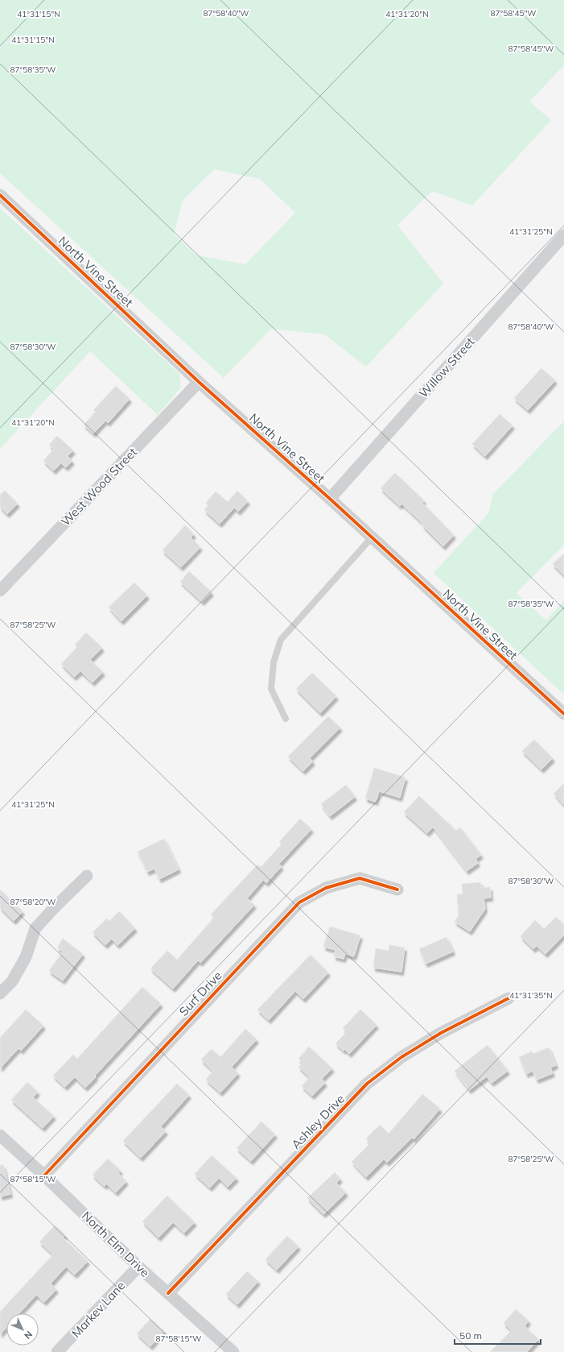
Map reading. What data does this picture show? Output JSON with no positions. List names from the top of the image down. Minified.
{"streets":{"street":["North Vine Street","Willow Street","West Wood Street","Surf Drive","Ashley Drive","North Elm Drive","Markev Lane"]},"crossings":[["North Vine Street","Willow Street"],["North Vine Street","West Wood Street"],["Surf Drive","North Elm Drive"],["Ashley Drive","North Elm Drive"],["North Elm Drive","Markev Lane"]],"scale_bar":"50 m","north":"bottom right","coordinates":["87°58'40\"W","87°58'45\"W","41°31'15\"N","41°31'20\"N","87°58'35\"W","41°31'25\"N","87°58'30\"W","87°58'25\"W","87°58'20\"W","41°31'35\"N","87°58'15\"W"]}
